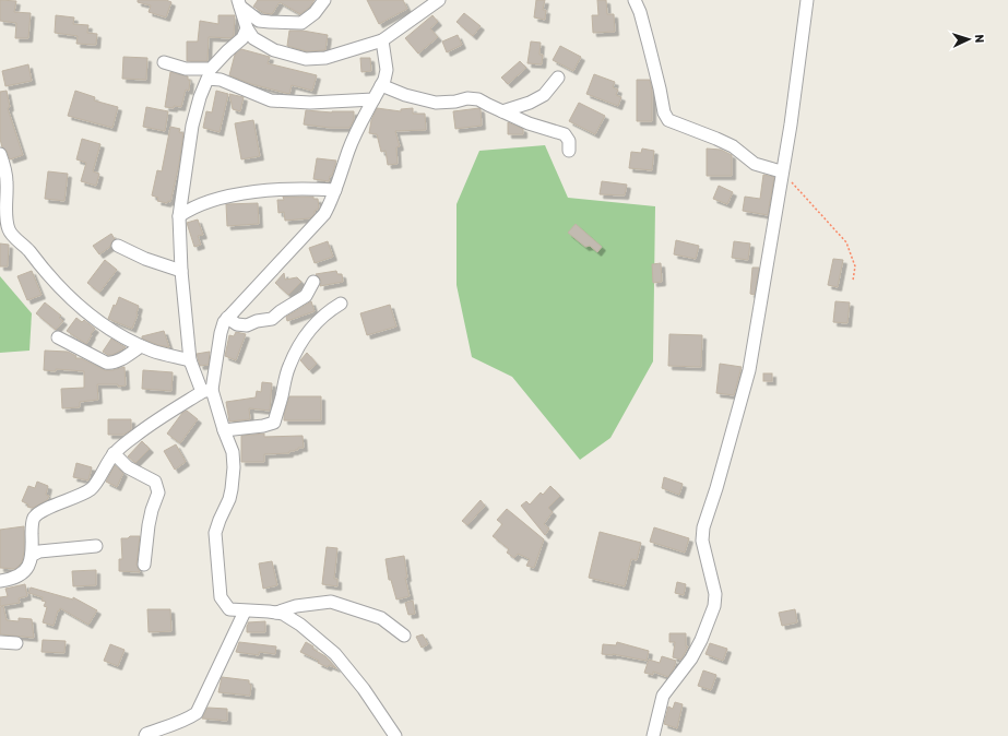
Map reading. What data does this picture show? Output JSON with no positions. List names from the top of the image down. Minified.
{"north":"right"}
